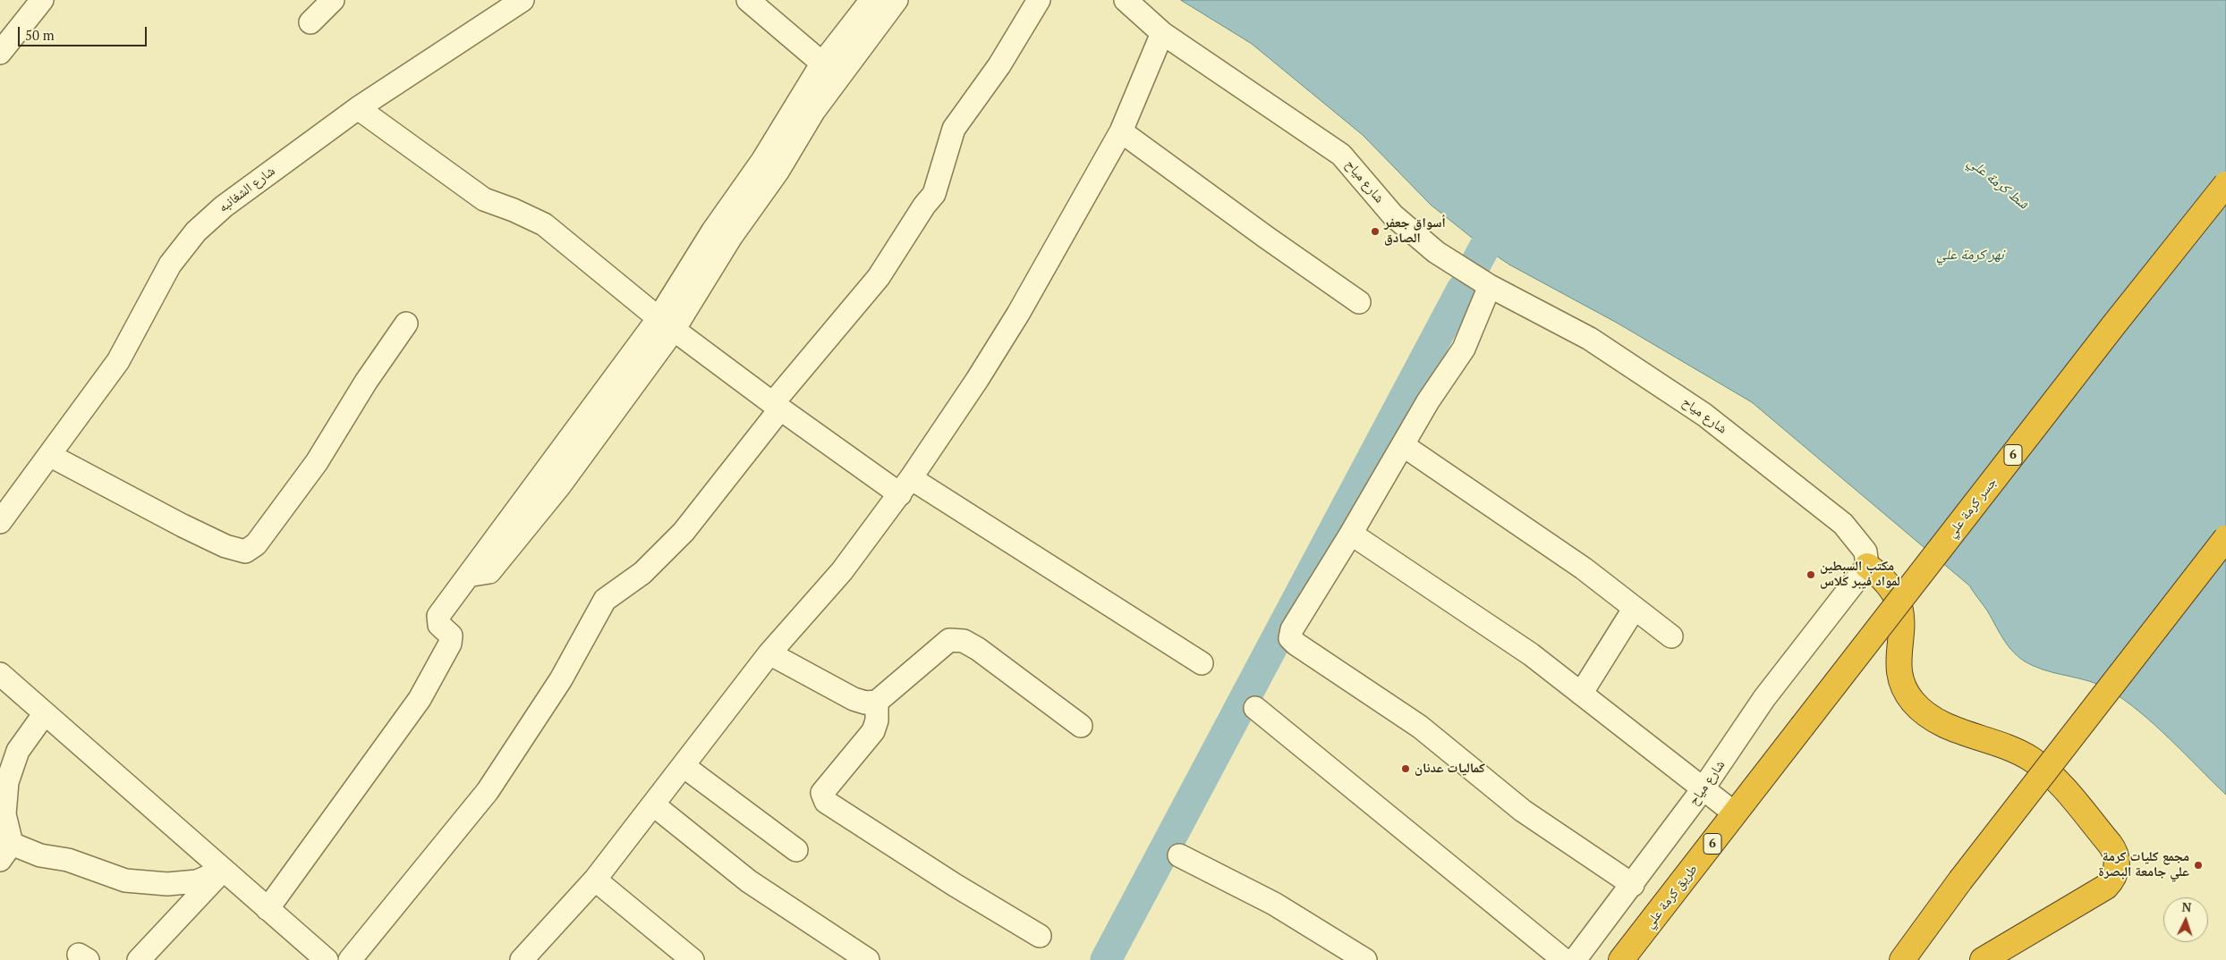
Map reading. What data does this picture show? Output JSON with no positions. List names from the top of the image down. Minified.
{"streets":{"highway":["6","جسر كرمة علي","طريق كرمة علي"],"street":["شارع مياح","شارع الشغانبه"]},"crossings":[["جسر كرمة علي","طريق كرمة علي"]],"water":["شط كرمة علي","نهر كرمة علي"],"places":["أسواق جعفر الصادق","مكتب السبطين لمواد فيبر كلاس","كماليات عدنان","مجمع كليات كرمة علي جامعة البصرة"],"scale_bar":"50 m","north":"top"}
